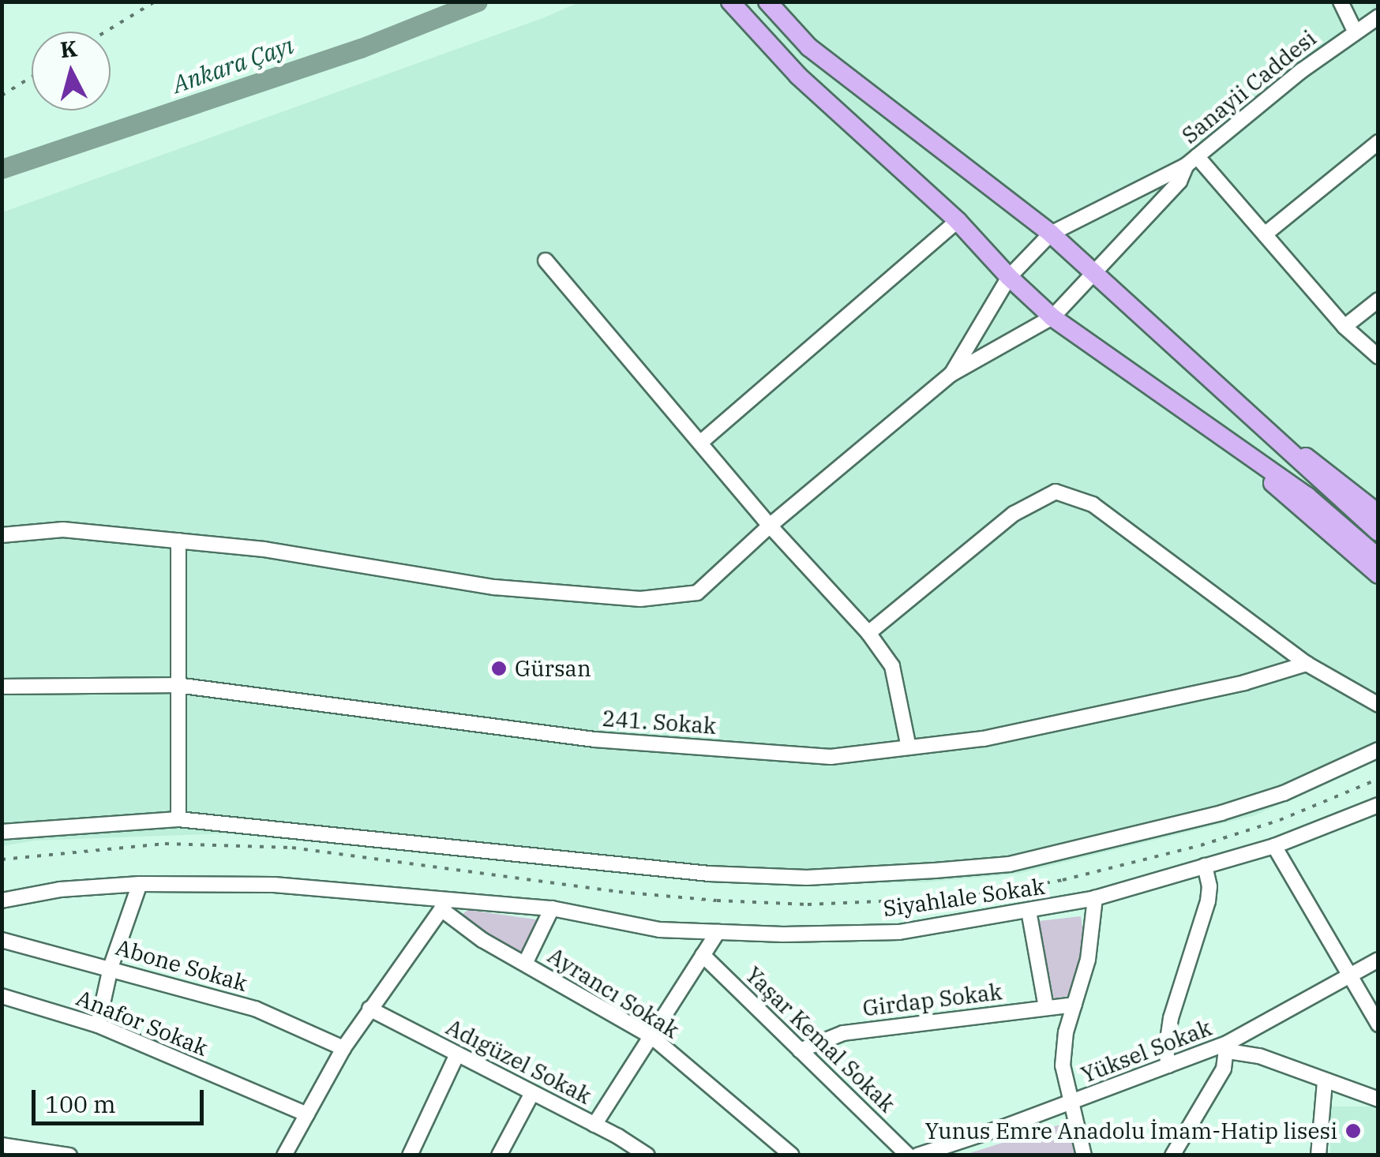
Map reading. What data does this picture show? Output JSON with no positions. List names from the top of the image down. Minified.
{"streets":{"street":["Sanayii Caddesi","241. Sokak","Siyahlale Sokak","Abone Sokak","Ayrancı Sokak","Girdap Sokak","Anafor Sokak","Yaşar Kemal Sokak","Yüksel Sokak","Adıgüzel Sokak"]},"crossings":[["Siyahlale Sokak","Ayrancı Sokak"],["Girdap Sokak","Yaşar Kemal Sokak"]],"water":["Ankara Çayı"],"places":["Gürsan","Yunus Emre Anadolu İmam-Hatip lisesi"],"scale_bar":"100 m","north":"top"}
